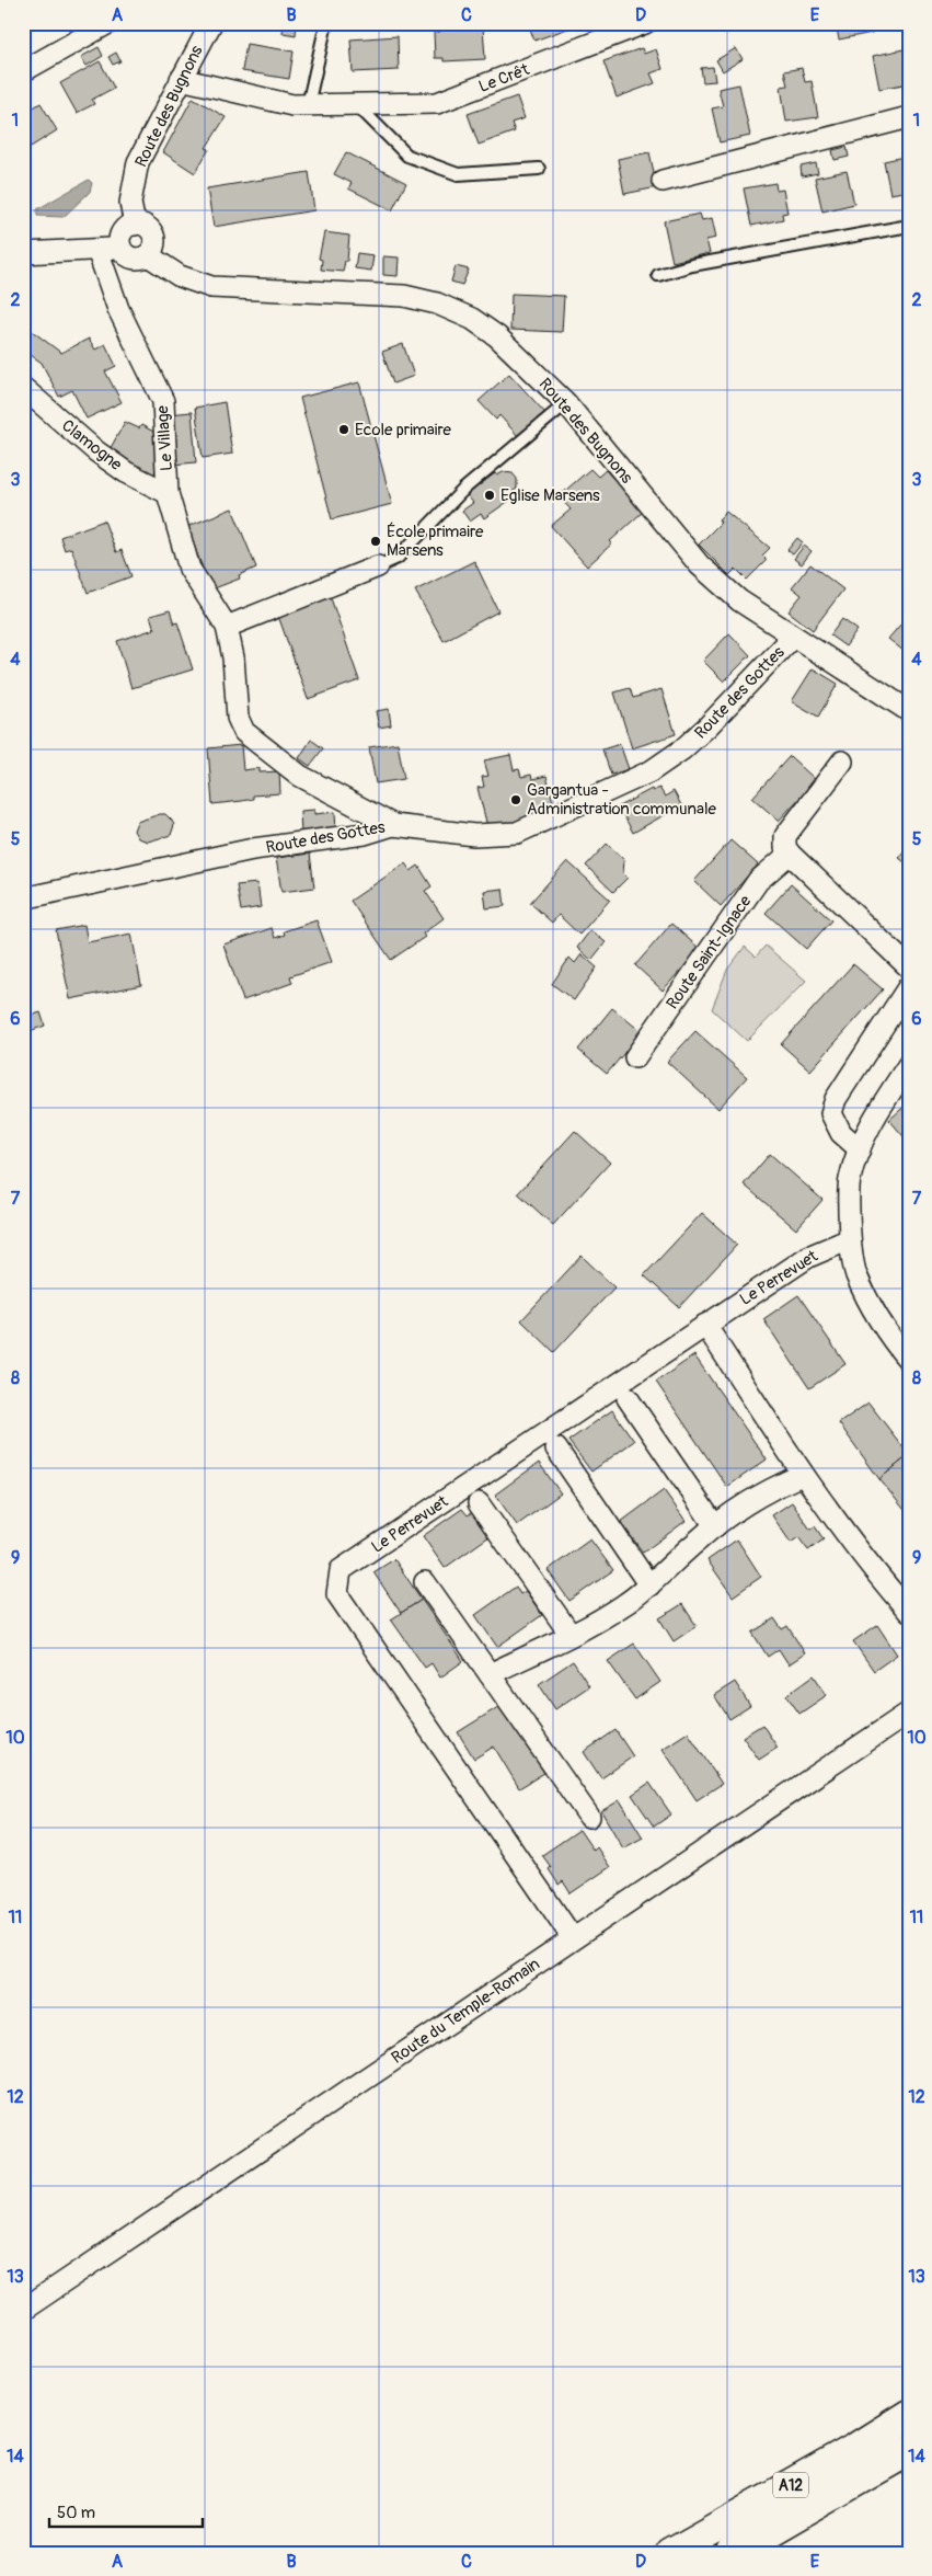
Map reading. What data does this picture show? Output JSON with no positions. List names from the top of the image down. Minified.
{"streets":{"highway":["A12"],"street":["Le Crêt","Route des Bugnons","Le Village","Clamogne","Route des Gottes","Route Saint-Ignace","Le Perrevuet","Route du Temple-Romain"]},"crossings":[["Le Crêt","Route des Bugnons"],["Route des Bugnons","Route des Gottes"],["Le Village","Clamogne"],["Le Village","Route des Gottes"],["Le Perrevuet","Route du Temple-Romain"]],"places":["Ecole primaire","Eglise Marsens","École primaire Marsens","Gargantua - Administration communale"],"scale_bar":"50 m","grid":{"columns":["A","B","C","D","E"],"rows":["1","2","3","4","5","6","7","8","9","10","11","12","13","14"]}}
